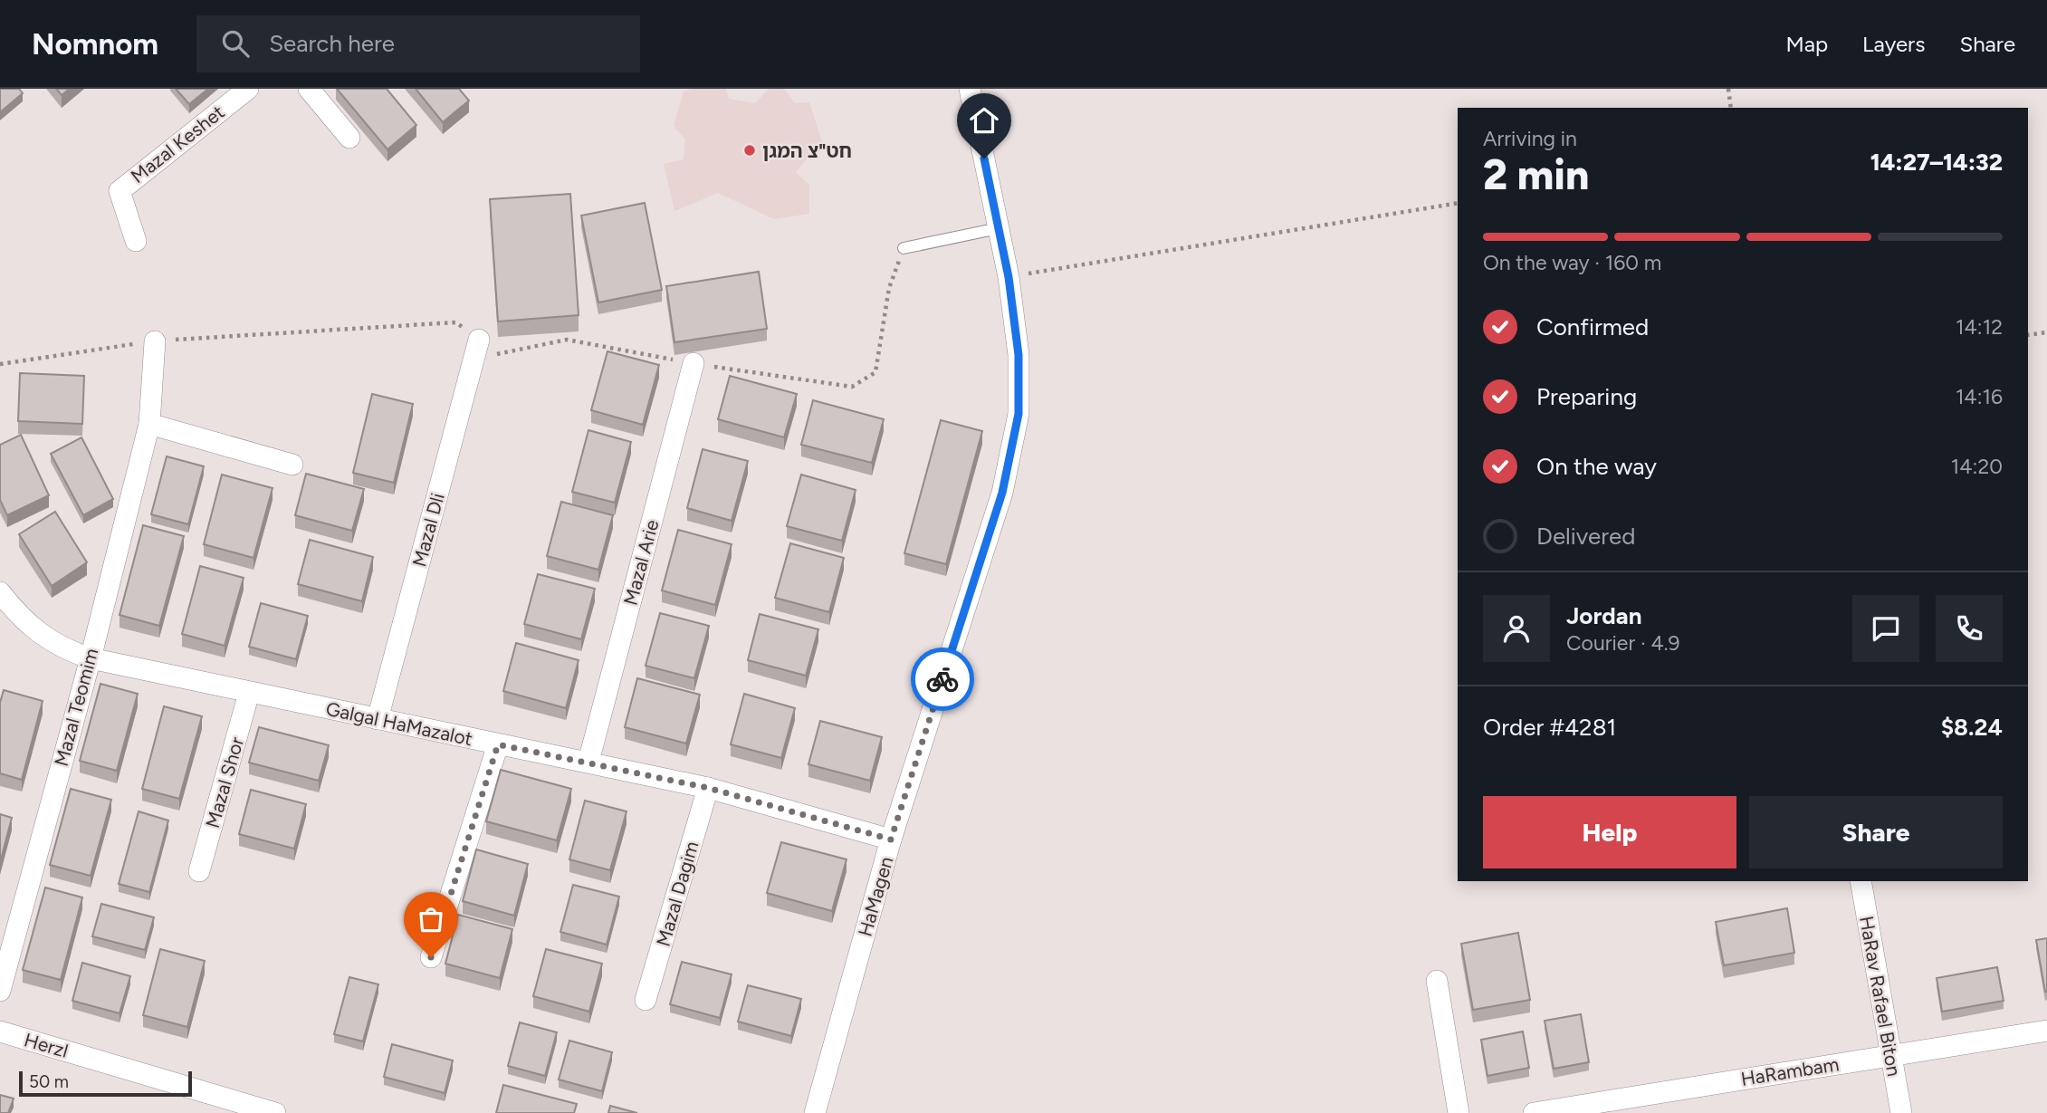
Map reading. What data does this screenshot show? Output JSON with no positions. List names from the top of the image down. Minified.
{"streets":{"street":["Mazal Keshet","Mazal Dli","Mazal Arie","Mazal Teomim","Galgal HaMazalot","Mazal Shor","Mazal Dagim","HaMagen","HaRav Rafael Biton","Herzl","HaRambam"]},"crossings":[["Mazal Dli","Galgal HaMazalot"],["Mazal Arie","Galgal HaMazalot"],["Mazal Teomim","Galgal HaMazalot"],["Galgal HaMazalot","Mazal Shor"],["Galgal HaMazalot","Mazal Dagim"],["Galgal HaMazalot","HaMagen"],["HaRav Rafael Biton","HaRambam"]],"places":["חט\"צ המגן"],"scale_bar":"50 m","page":{"header":"Nomnom","search":"Search here","nav":["Map","Layers","Share"],"heading":["2 min","Arriving in","14:27–14:32"],"panel":["Jordan","Courier · 4.9","Order #4281","$8.24"],"bar":"On the way · 160 m","list":[["Confirmed","14:12"],["Preparing","14:16"],["On the way","14:20"],"Delivered"],"buttons":["Help","Share"],"scale":"50 m"}}
